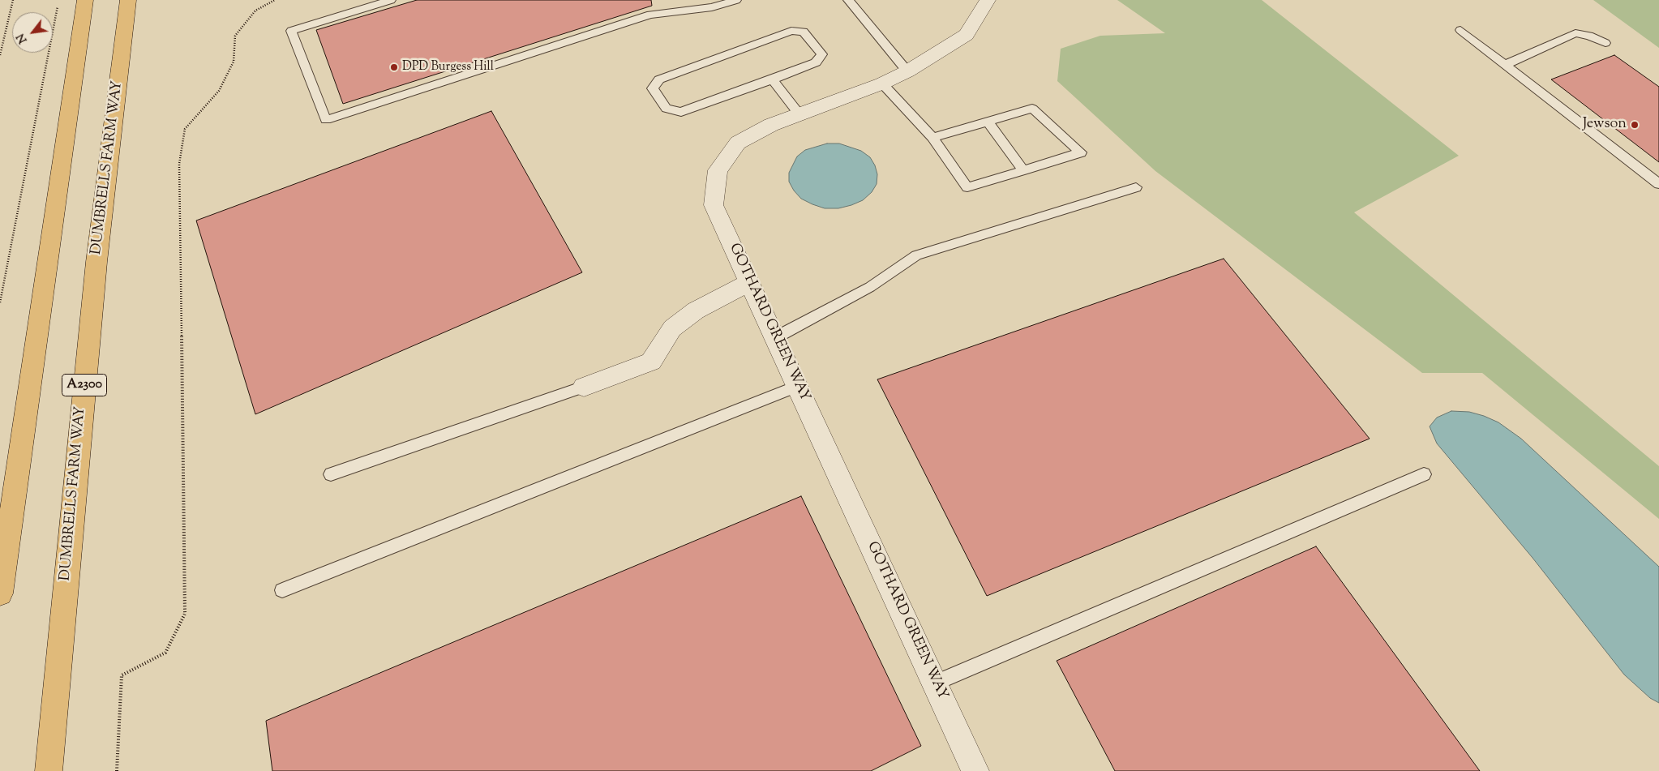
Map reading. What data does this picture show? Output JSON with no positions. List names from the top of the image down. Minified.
{"streets":{"main road":["DUMBRELLS FARM WAY","A2300"],"street":["GOTHARD GREEN WAY"]},"places":["DPD Burgess Hill","Jewson"],"north":"bottom left"}
